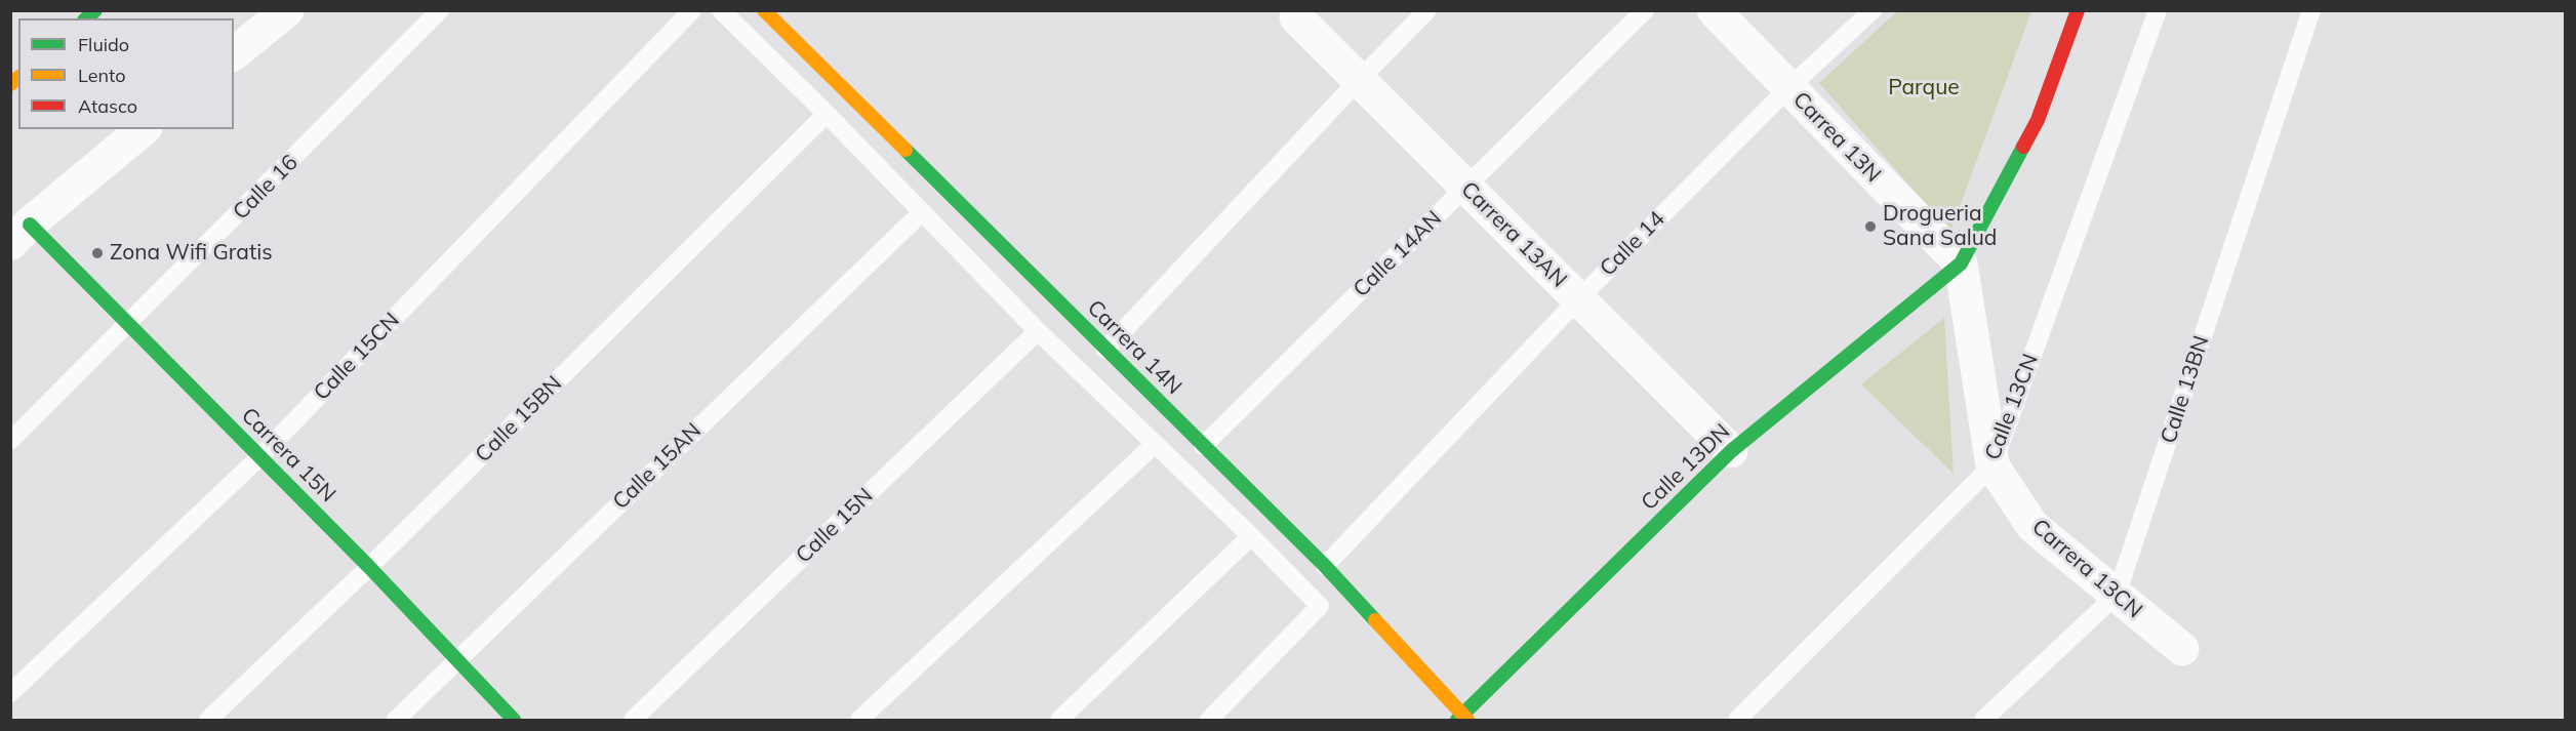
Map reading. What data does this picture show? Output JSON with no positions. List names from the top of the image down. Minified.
{"streets":{"street":["Carrea 13N","Carrera 13AN","Carrera 14N","Carrera 15N","Calle 13DN","Carrera 13CN"],"lane":["Calle 16","Calle 14","Calle 14AN","Calle 15CN","Calle 13BN","Calle 13CN","Calle 15BN","Calle 15AN","Calle 15N"]},"crossings":[["Carrea 13N","Calle 14"],["Carrea 13N","Calle 13DN"],["Carrea 13N","Carrera 13CN"],["Calle 16","Carrera 15N"],["Carrera 13AN","Calle 14"],["Carrera 13AN","Calle 14AN"],["Carrera 13AN","Calle 13DN"],["Calle 14","Carrera 14N"],["Calle 14AN","Carrera 14N"],["Carrera 14N","Calle 13DN"],["Calle 15CN","Carrera 15N"],["Calle 13BN","Carrera 13CN"],["Calle 13CN","Carrera 13CN"],["Calle 15BN","Carrera 15N"],["Carrera 15N","Calle 15AN"],["Calle 13DN","Carrera 13CN"]],"parks":["Parque"],"places":["Drogueria Sana Salud","Zona Wifi Gratis"],"legend":["Fluido","Lento","Atasco"]}
